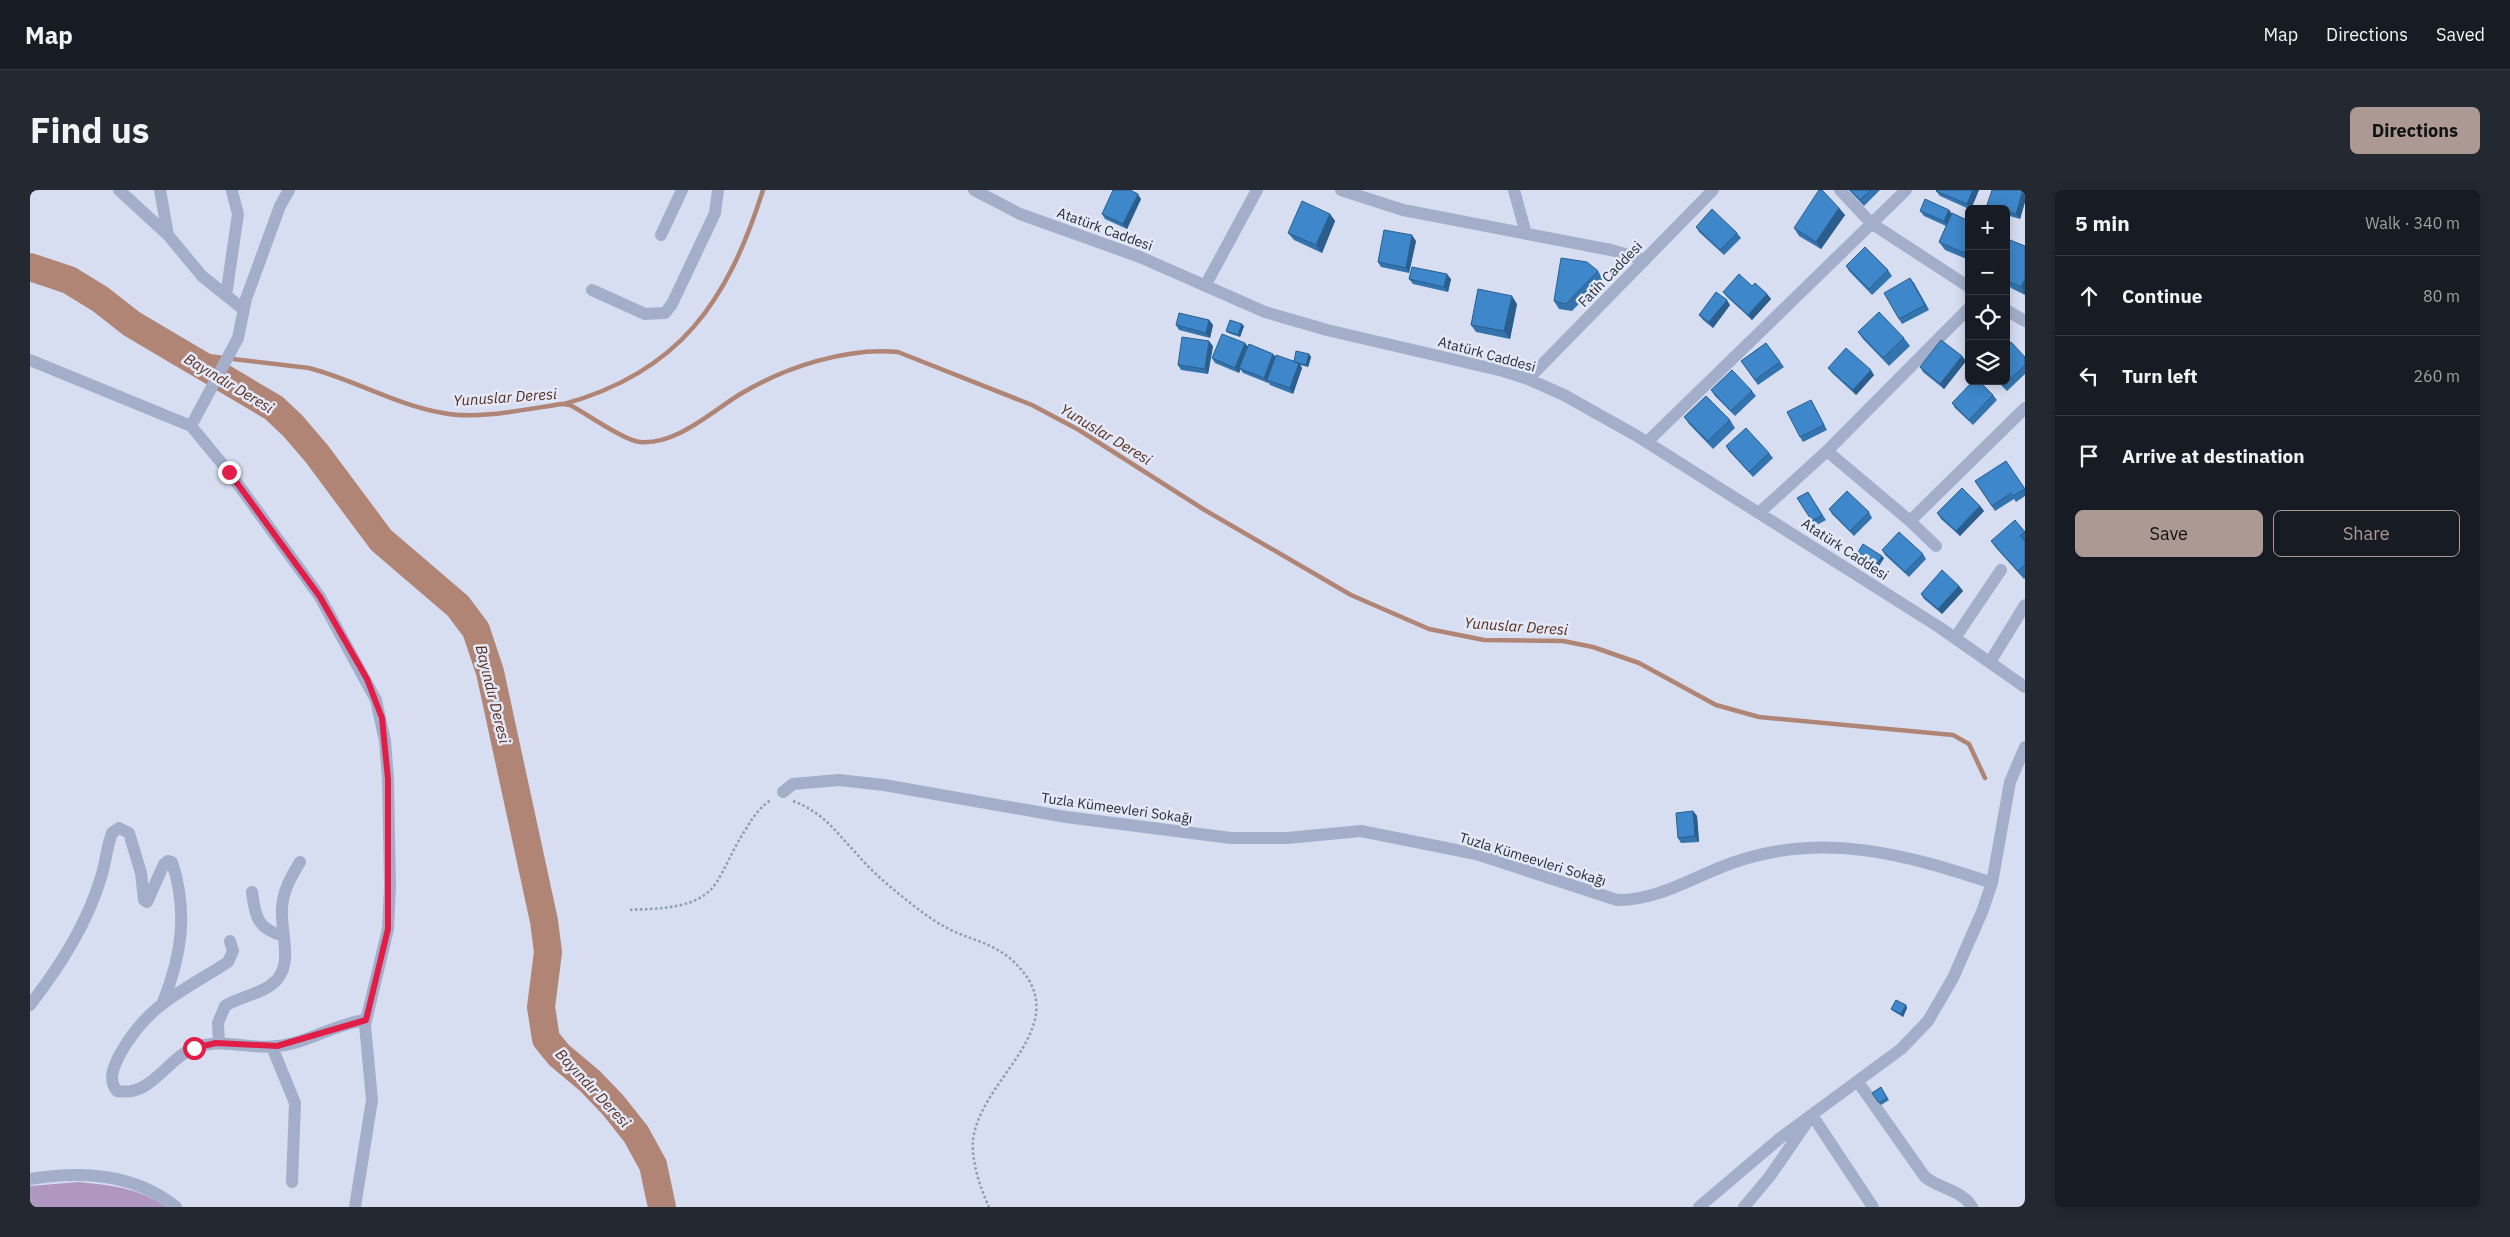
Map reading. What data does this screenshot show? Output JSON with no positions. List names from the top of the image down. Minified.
{"streets":{"street":["Atatürk Caddesi","Fatih Caddesi","Tuzla Kümeevleri Sokağı"]},"crossings":[["Atatürk Caddesi","Fatih Caddesi"]],"water":["Bayındır Deresi","Yunuslar Deresi"],"page":{"header":"Map","nav":["Map","Directions","Saved"],"title":"Find us","buttons":["Directions",["Save","Share"]],"heading":["5 min","Walk · 340 m"],"map_buttons":["+","−"],"list":[["Continue","80 m"],["Turn left","260 m"],"Arrive at destination"]}}
